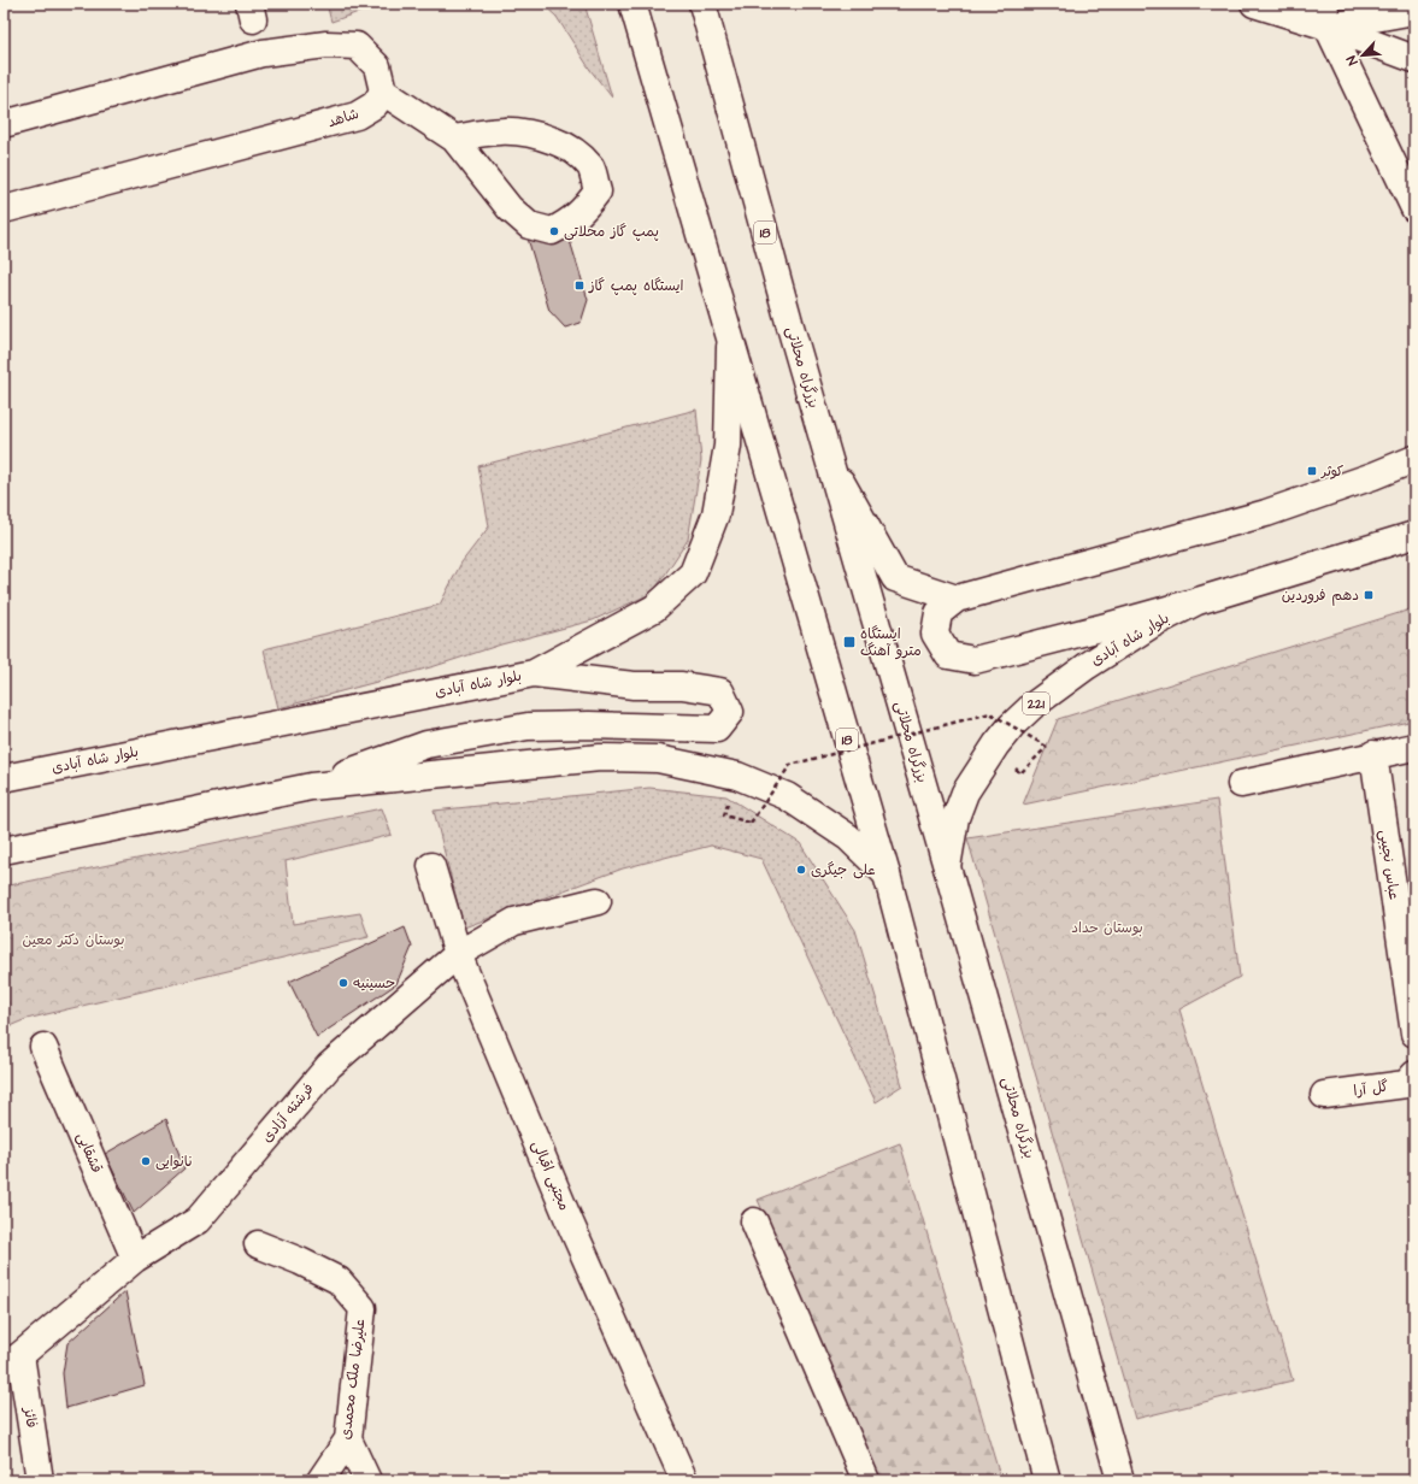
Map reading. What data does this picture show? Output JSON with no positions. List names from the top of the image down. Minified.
{"streets":{"main road":["شاهد","18","بزرگراه محلاتی","بلوار شاه آبادی","221","عباس نجیبی","گل آرا","فرشته آزادی","قشقایی","مجتبی اقبالی","علیرضا ملک محمدی","فائز"]},"crossings":[["18","بلوار شاه آبادی"],["بزرگراه محلاتی","بلوار شاه آبادی"],["بلوار شاه آبادی","221"],["فرشته آزادی","قشقایی"],["فرشته آزادی","مجتبی اقبالی"],["فرشته آزادی","فائز"]],"parks":["بوستان حداد","بوستان دکتر معین"],"places":{"other":["پمپ گاز محلاتی","علی جیگری","حسینیه","نانوایی"],"transit":["ایستگاه پمپ گاز","کوثر","دهم فروردین","ایستگاه مترو آهنگ"]},"north":"bottom left"}
